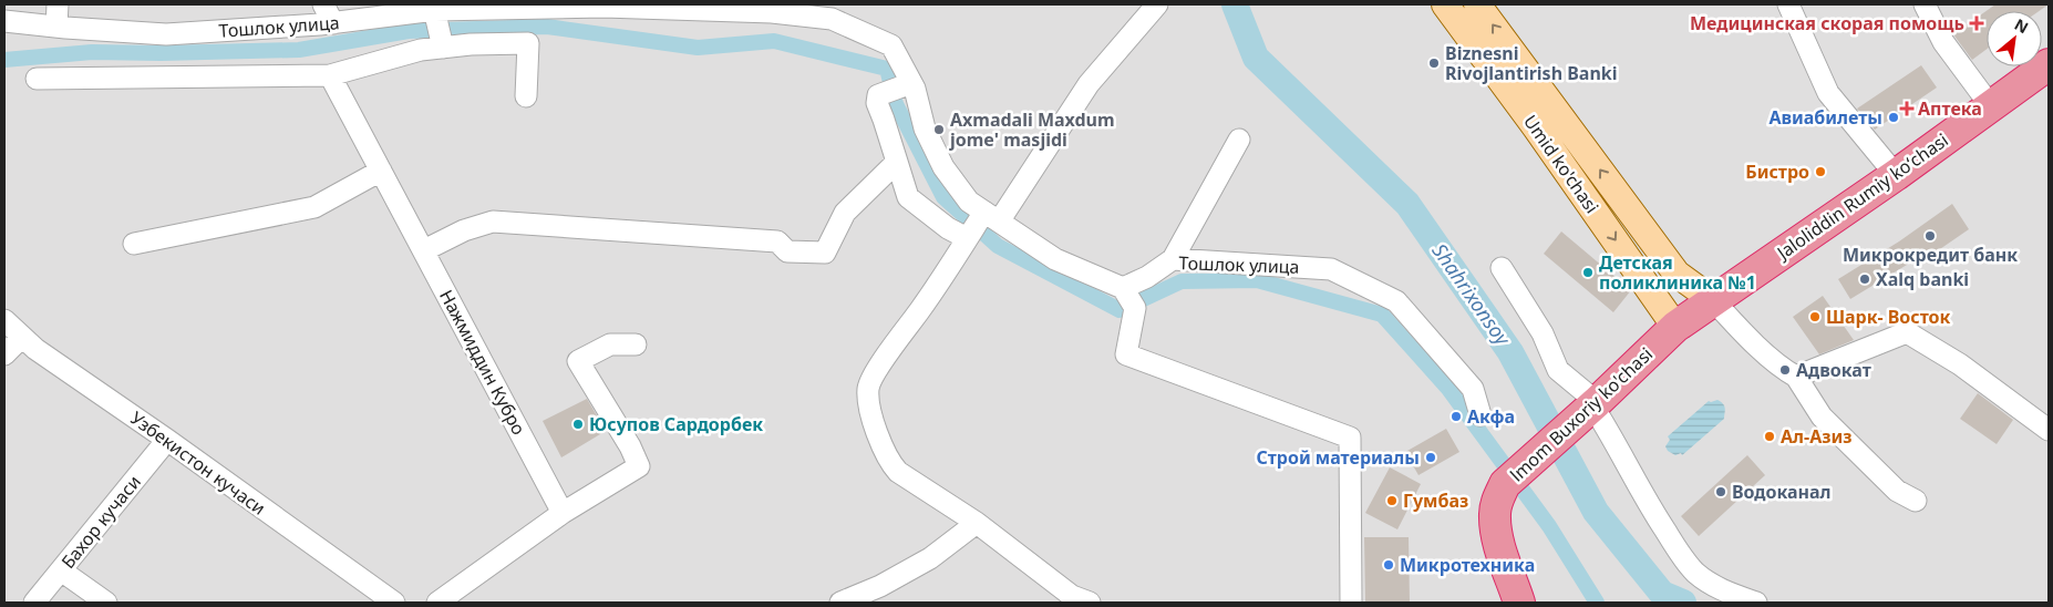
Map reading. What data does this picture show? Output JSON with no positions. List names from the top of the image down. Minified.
{"streets":{"highway":["Jaloliddin Rumiy koʻchasi","lmom Buxoriy ko'chasi"],"main road":["Umid ko'chasi"],"street":["Тошлок улица","Нажмиддин Кубро","Узбекистон кучаси","Бахор кучаси"]},"crossings":[["Umid ko'chasi","Jaloliddin Rumiy koʻchasi"],["Umid ko'chasi","lmom Buxoriy ko'chasi"],["Jaloliddin Rumiy koʻchasi","lmom Buxoriy ko'chasi"],["Узбекистон кучаси","Бахор кучаси"]],"water":["Shahrixonsoy"],"places":{"health":["Медицинская скорая помощь","Аптека"],"other":["Biznesni Rivojlantirish Banki","Авиабилеты","Axmadali Maxdum jome' masjidi","Бистро","Микрокредит банк","Детская поликлиника №1","Xalq banki","Шарк- Восток","Адвокат","Акфа","Юсупов Сардорбек","Ал-Азиз","Строй материалы","Водоканал","Гумбаз","Микротехника"]},"north":"top right"}
